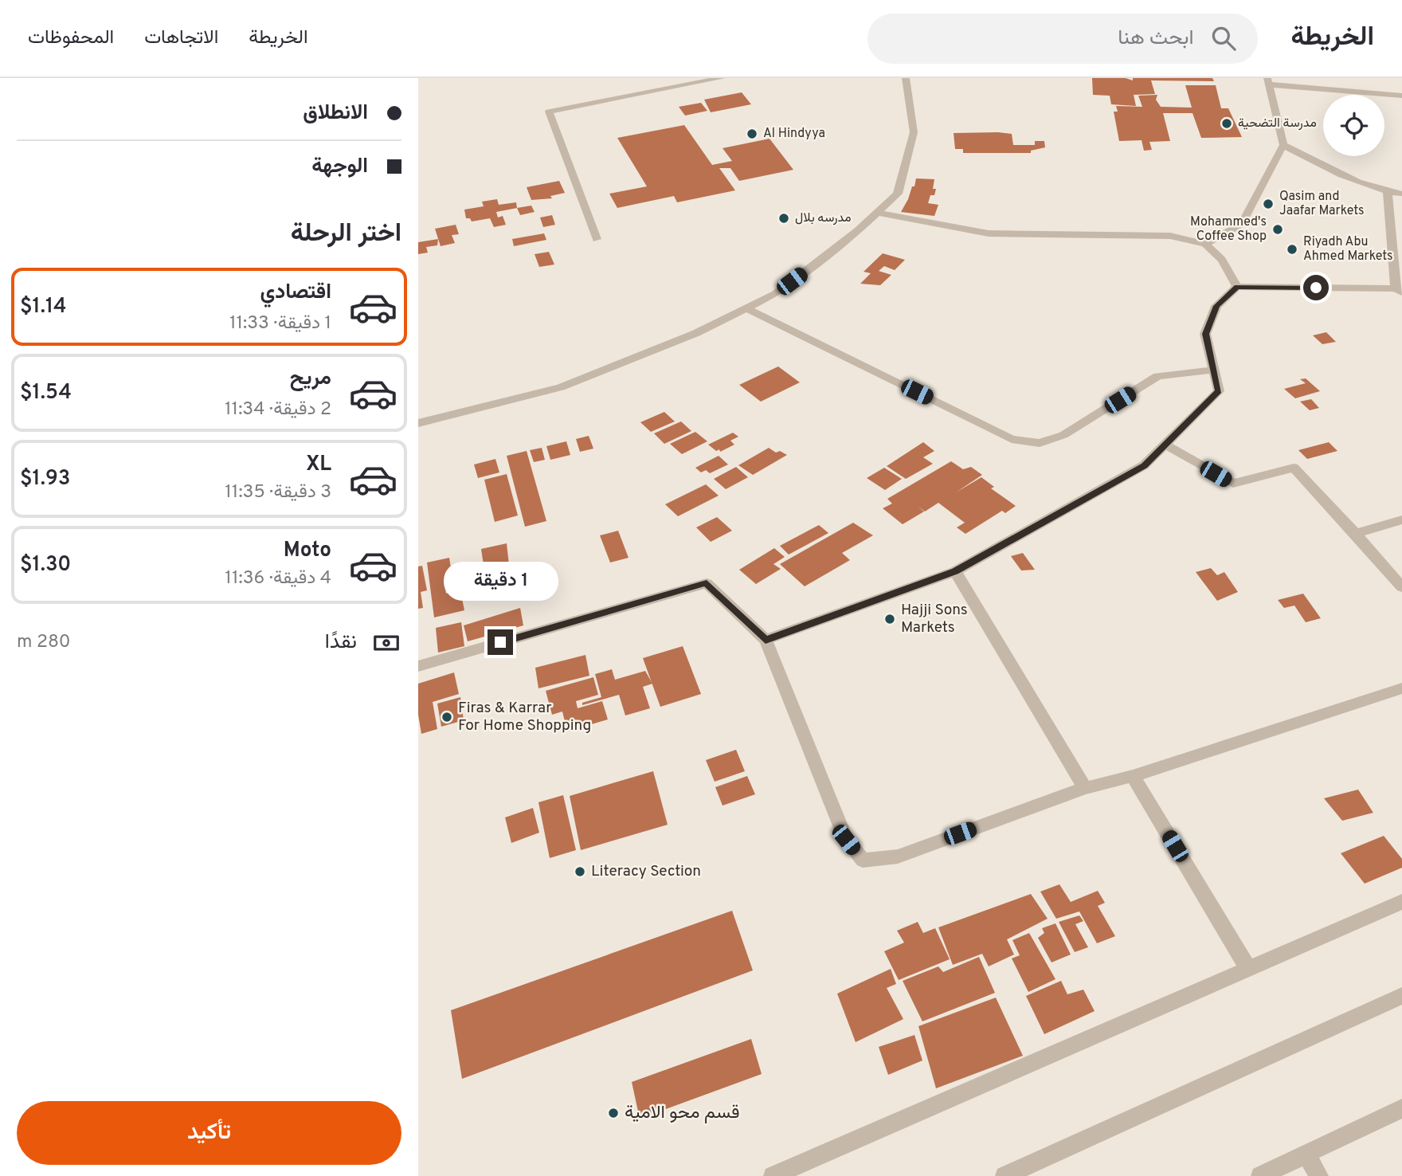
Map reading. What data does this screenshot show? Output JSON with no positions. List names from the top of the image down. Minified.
{"places":["مدرسة التضحية","Al Hindyya","Qasim and Jaafar Markets","مدرسه بلال","Mohammed's Coffee Shop","Riyadh Abu Ahmed Markets","Hajji Sons Markets","Firas & Karrar For Home Shopping","Literacy Section","قسم محو الامية"],"page":{"header":"الخريطة","search":"ابحث هنا","nav":["الخريطة","الاتجاهات","المحفوظات"],"banner":["الانطلاق","الوجهة"],"heading":"اختر الرحلة","list":[{"name":"اقتصادي","note":"1 دقيقة · 11:33","value":"$1.14"},{"name":"مريح","note":"2 دقيقة · 11:34","value":"$1.54"},{"name":"XL","note":"3 دقيقة · 11:35","value":"$1.93"},{"name":"Moto","note":"4 دقيقة · 11:36","value":"$1.30"}],"bubble":"1 دقيقة","pay":["نقدًا","280 m"],"buttons":"تأكيد"}}
